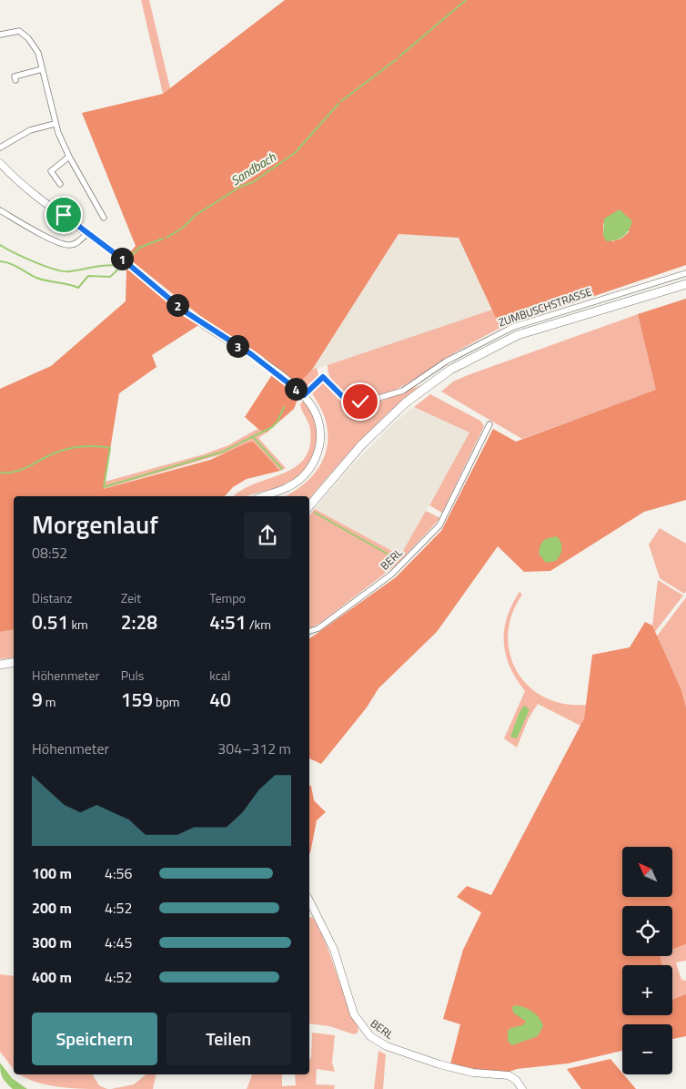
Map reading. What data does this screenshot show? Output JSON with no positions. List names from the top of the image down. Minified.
{"streets":{"street":["ZUMBUSCHSTRASSE","BERL"]},"water":["Sandbach"],"north":"top left","page":{"pins":["1","2","3","4"],"heading":["Morgenlauf","08:52"],"stats":[["Distanz","0.51 km"],["Zeit","2:28"],["Tempo","4:51 /km"],["Höhenmeter","9 m"],["Puls","159 bpm"],["kcal","40"]],"chart":["Höhenmeter","304–312 m"],"map_buttons":["+","−"],"list":[{"name":"100 m","note":"4:56"},{"name":"200 m","note":"4:52"},{"name":"300 m","note":"4:45"},{"name":"400 m","note":"4:52"}],"buttons":["Speichern","Teilen"]}}
